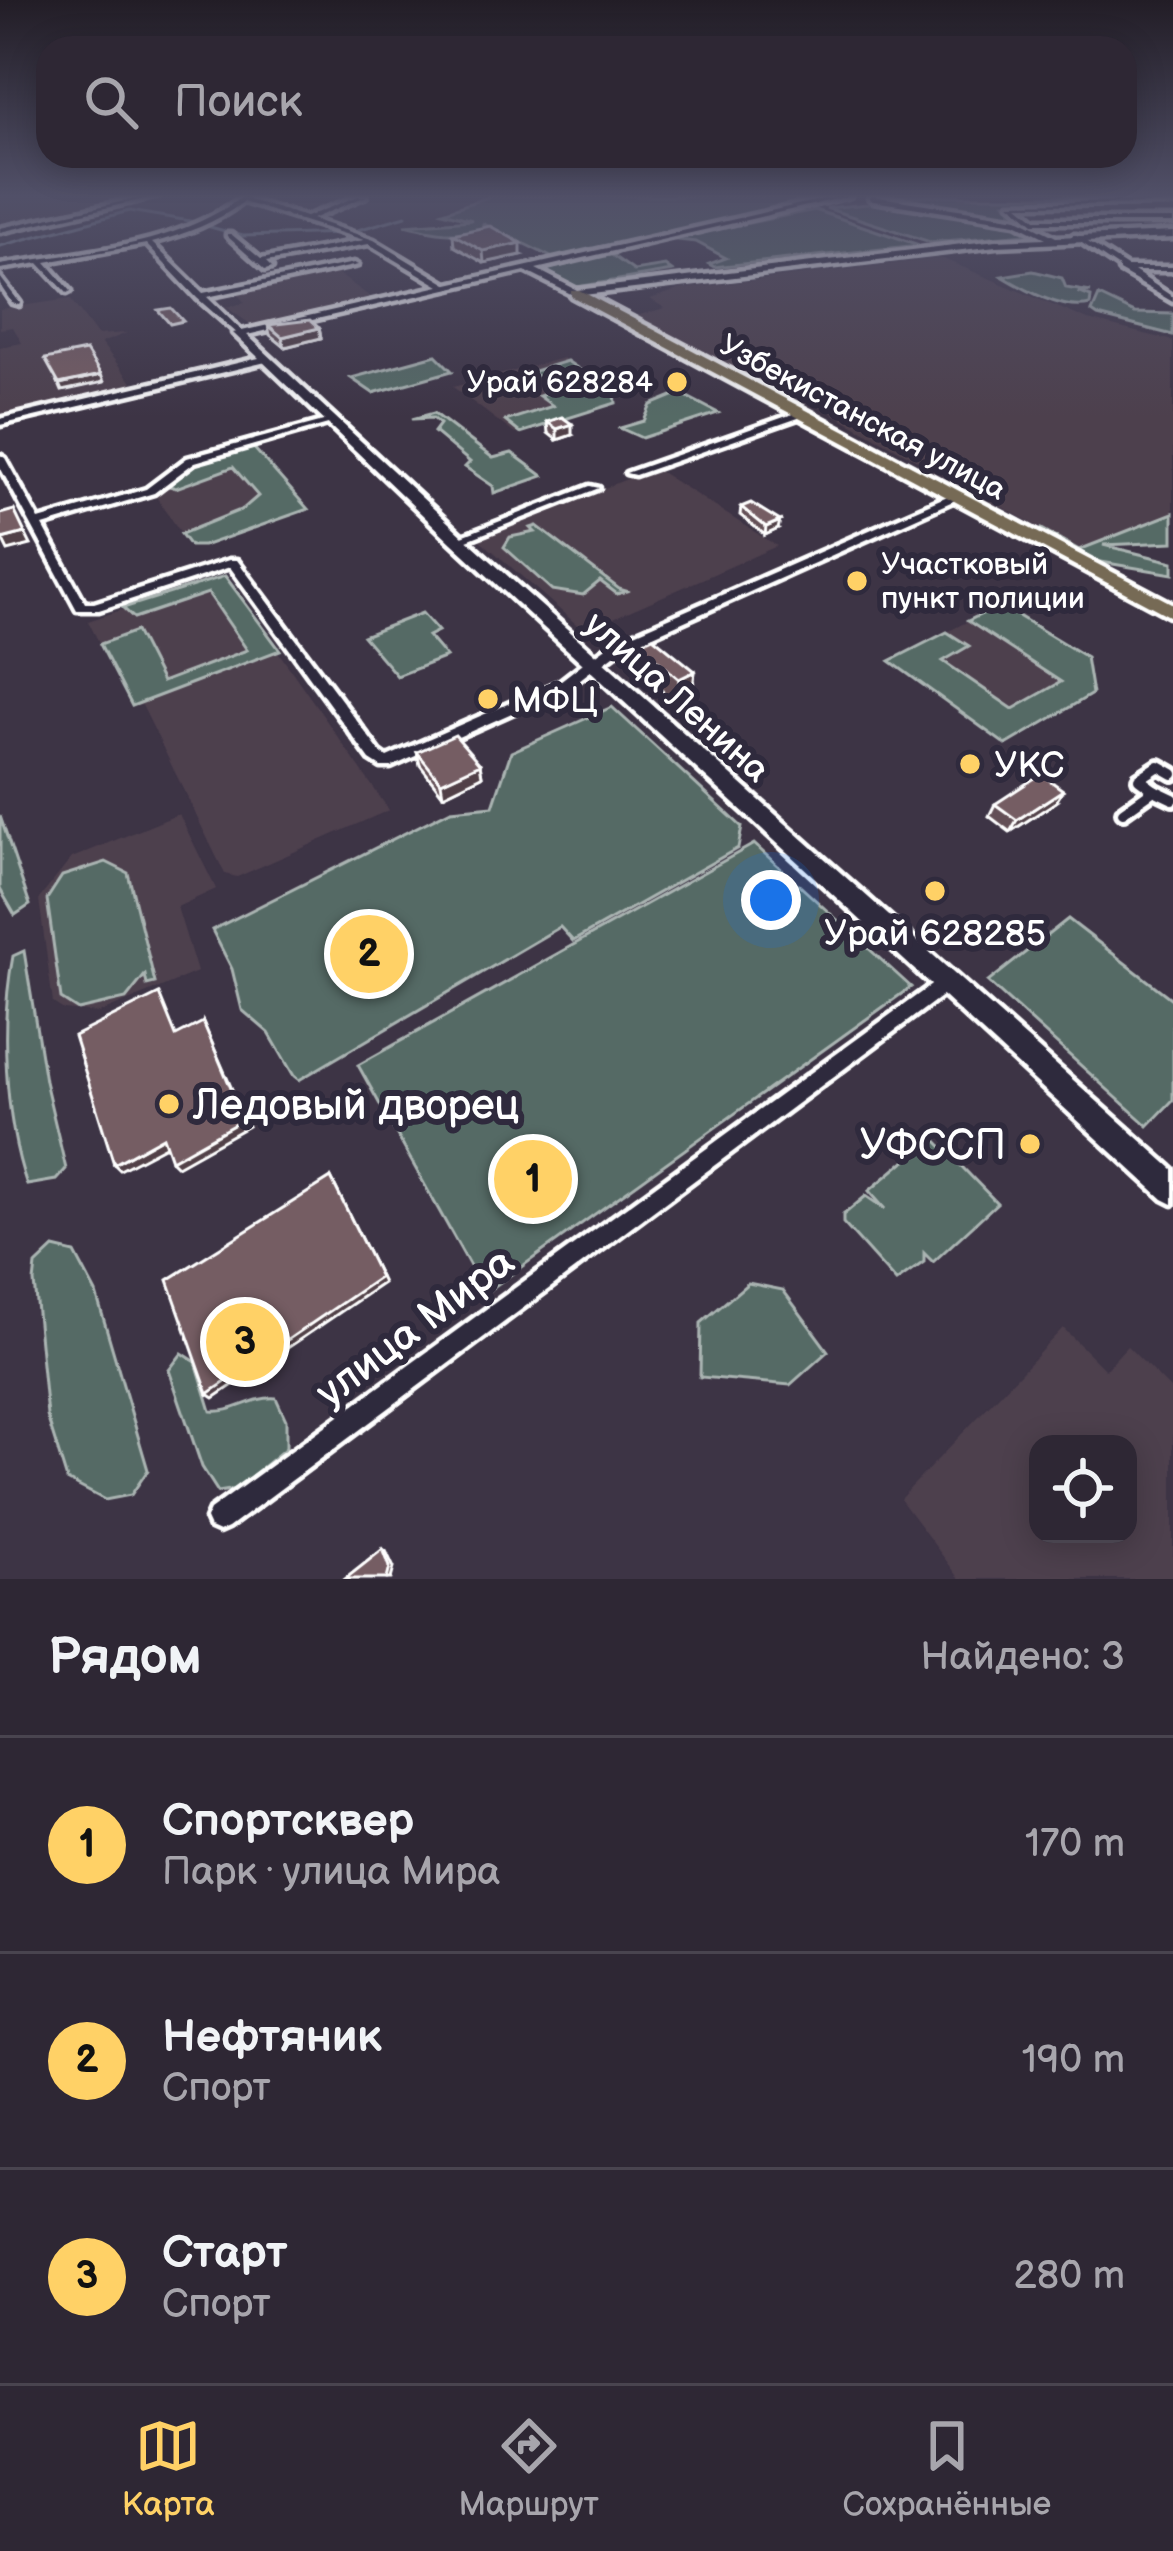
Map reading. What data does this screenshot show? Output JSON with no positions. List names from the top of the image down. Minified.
{"streets":{"main road":["Узбекистанская улица","улица Ленина"],"street":["улица Мира"]},"crossings":[["улица Ленина","улица Мира"]],"places":["Урай 628284","Участковый пункт полиции","МФЦ","УКС","Урай 628285","Ледовый дворец","УФССП"],"page":{"search":"Поиск","pins":["2","1","3"],"heading":["Рядом","Найдено: 3"],"list":[{"mark":"1","name":"Спортсквер","note":"Парк · улица Мира","value":"170 m"},{"mark":"2","name":"Нефтяник","note":"Спорт","value":"190 m"},{"mark":"3","name":"Старт","note":"Спорт","value":"280 m"}],"nav":["Карта","Маршрут","Сохранённые"]}}
